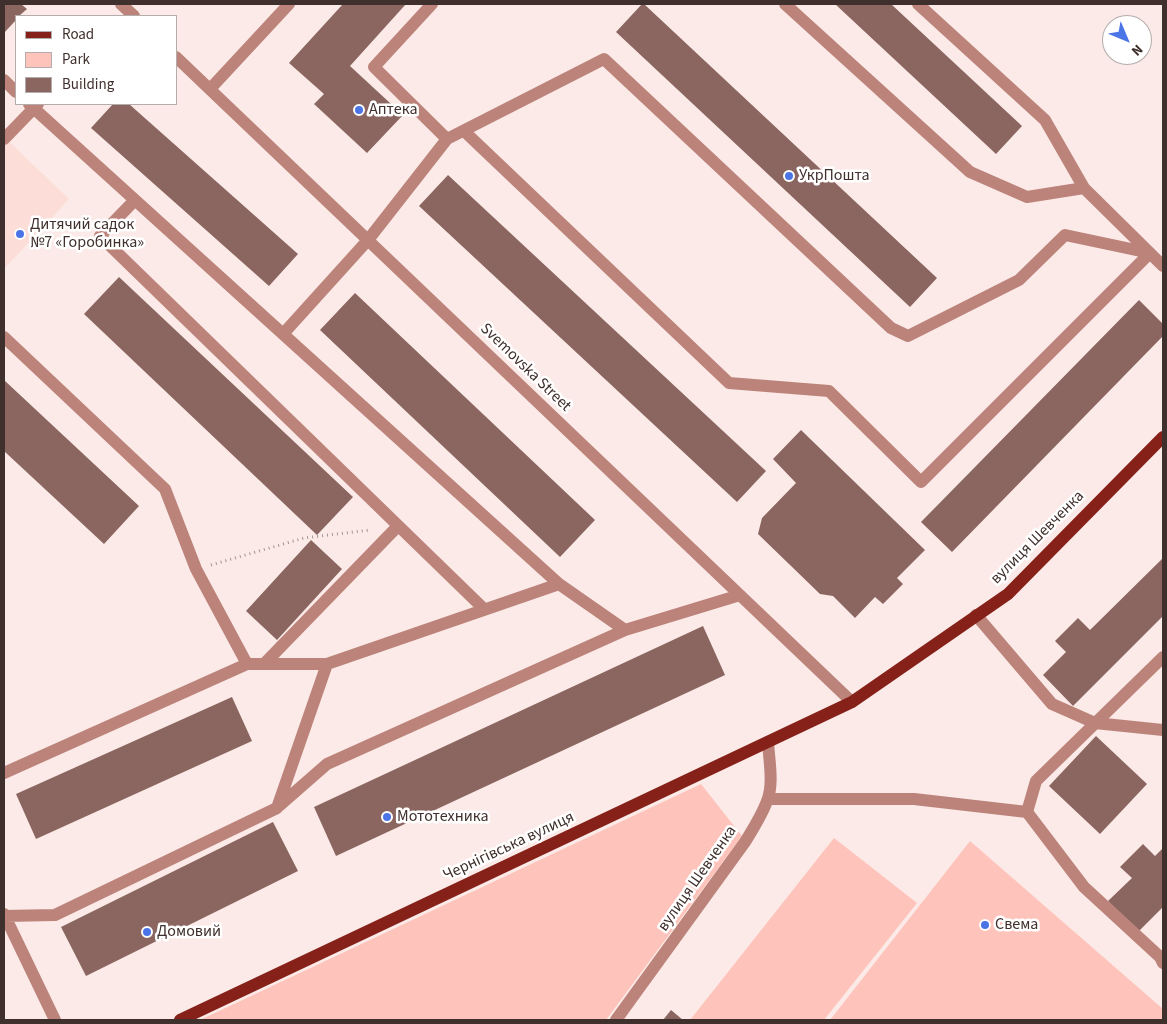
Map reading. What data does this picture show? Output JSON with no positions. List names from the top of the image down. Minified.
{"streets":{"main road":["вулиця Шевченка","Чернігівська вулиця"],"street":["Svemovska Street"]},"crossings":[["Svemovska Street","вулиця Шевченка"],["Svemovska Street","Чернігівська вулиця"],["вулиця Шевченка","Чернігівська вулиця"]],"places":["Аптека","УкрПошта","Дитячий садок №7 «Горобинка»","Мототехника","Свема","Домовий"],"legend":["Road","Park","Building"],"north":"bottom right"}
